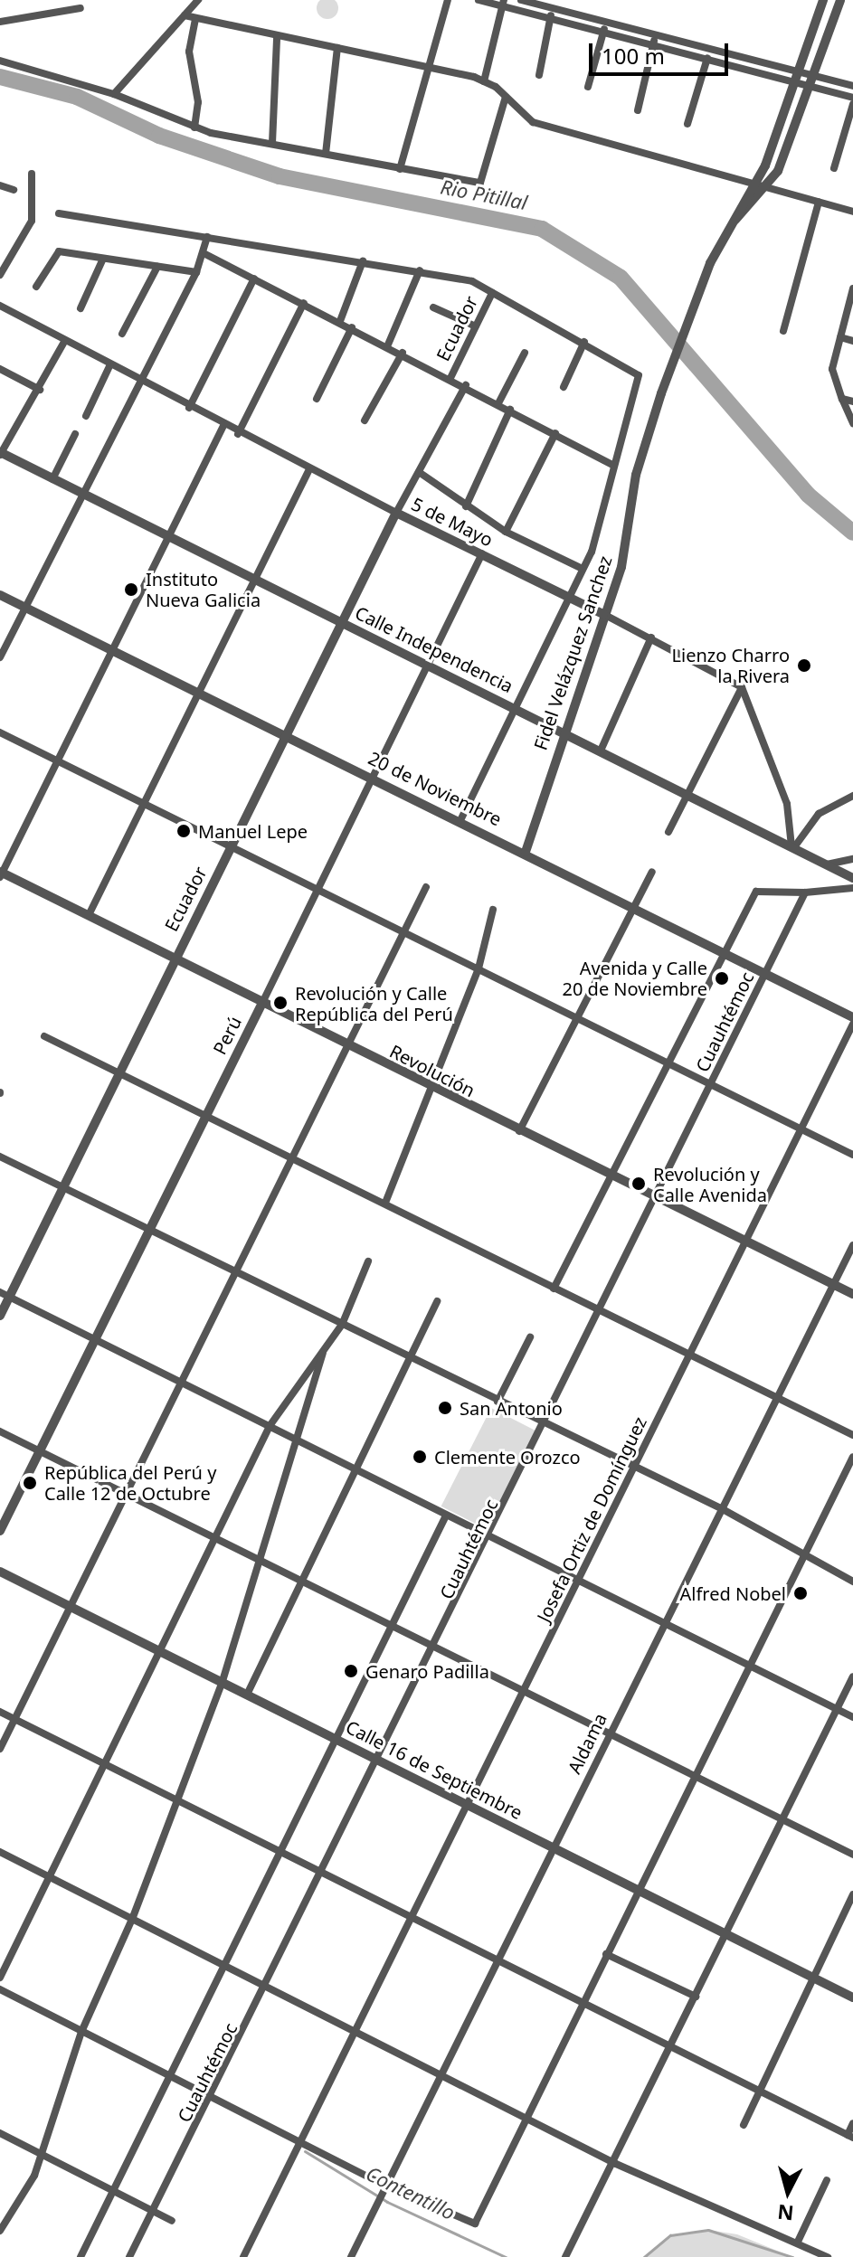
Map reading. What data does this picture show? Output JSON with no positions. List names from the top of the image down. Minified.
{"streets":{"street":["Ecuador","5 de Mayo","Calle Independencia","Fidel Velázquez Sanchez","20 de Noviembre","Cuauhtémoc","Perú","Revolución","Josefa Ortiz de Domínguez","Aldama","Calle 16 de Septiembre"]},"crossings":[["Ecuador","5 de Mayo"],["Ecuador","Calle Independencia"],["Ecuador","20 de Noviembre"],["Ecuador","Revolución"],["5 de Mayo","Fidel Velázquez Sanchez"],["5 de Mayo","Perú"],["Calle Independencia","Fidel Velázquez Sanchez"],["Calle Independencia","Perú"],["Fidel Velázquez Sanchez","20 de Noviembre"],["20 de Noviembre","Cuauhtémoc"],["20 de Noviembre","Perú"],["Cuauhtémoc","Revolución"],["Cuauhtémoc","Calle 16 de Septiembre"],["Perú","Revolución"],["Revolución","Josefa Ortiz de Domínguez"],["Revolución","Aldama"],["Josefa Ortiz de Domínguez","Calle 16 de Septiembre"],["Aldama","Calle 16 de Septiembre"]],"water":["Rio Pitillal","Contentillo"],"places":["Instituto Nueva Galicia","Lienzo Charro la Rivera","Manuel Lepe","Avenida y Calle 20 de Noviembre","Revolución y Calle República del Perú","Revolución y Calle Avenida","San Antonio","Clemente Orozco","República del Perú y Calle 12 de Octubre","Alfred Nobel","Genaro Padilla"],"scale_bar":"100 m","north":"bottom"}
